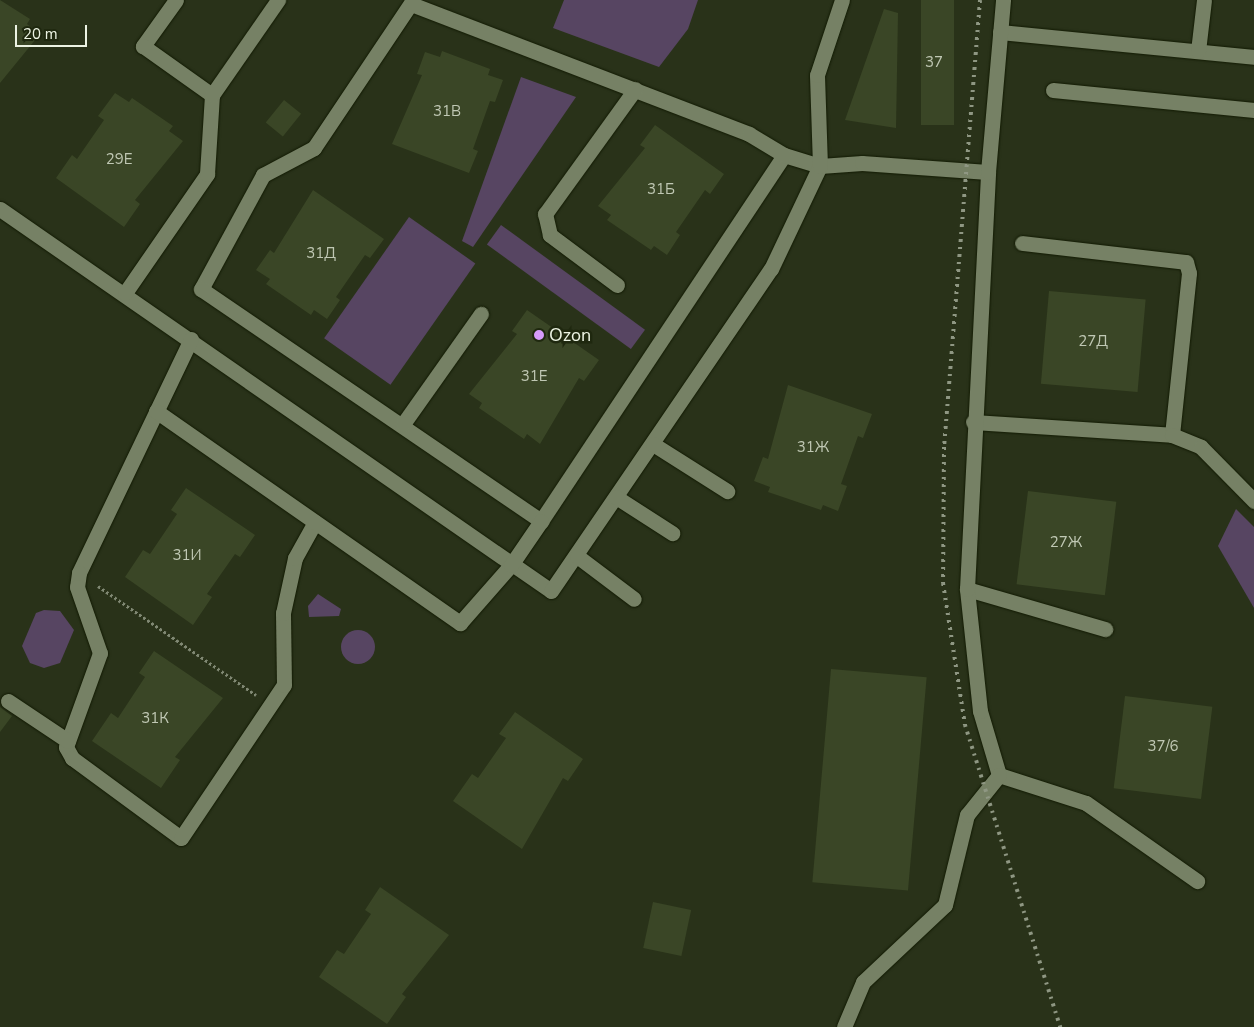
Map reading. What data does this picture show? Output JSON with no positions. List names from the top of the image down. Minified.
{"places":["Ozon"],"house_numbers":["37","31В","29Е","31Б","31Д","27Д","31Е","31Ж","27Ж","31И","31К","37/6"],"scale_bar":"20 m"}
